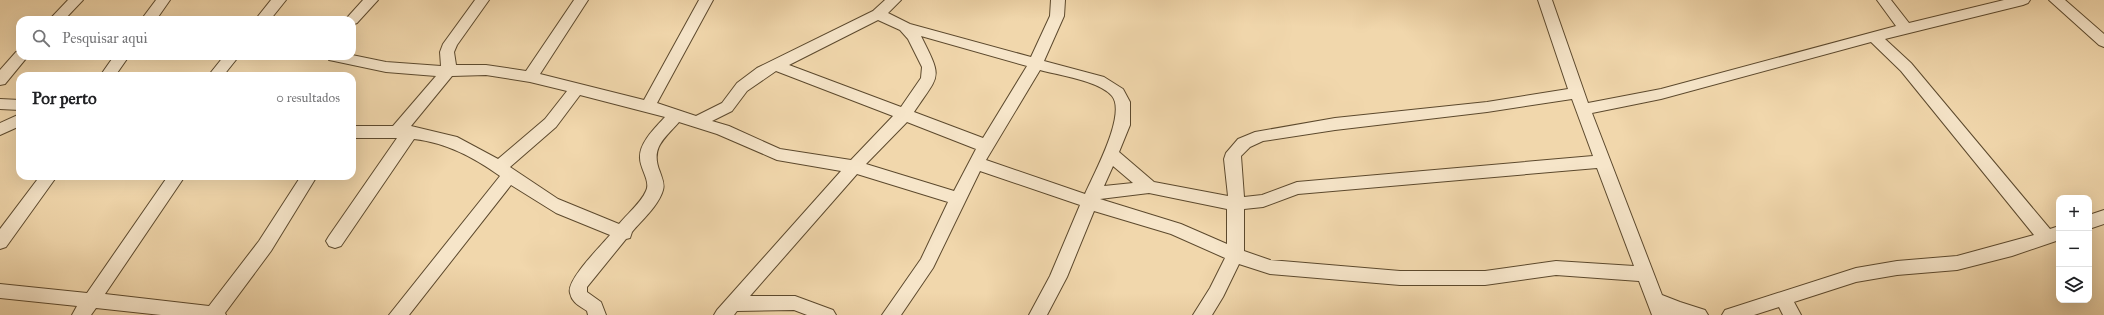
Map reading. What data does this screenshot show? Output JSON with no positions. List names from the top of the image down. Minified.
{"page":{"search":"Pesquisar aqui","heading":["Por perto","0 resultados"],"map_buttons":["+","−"]}}
